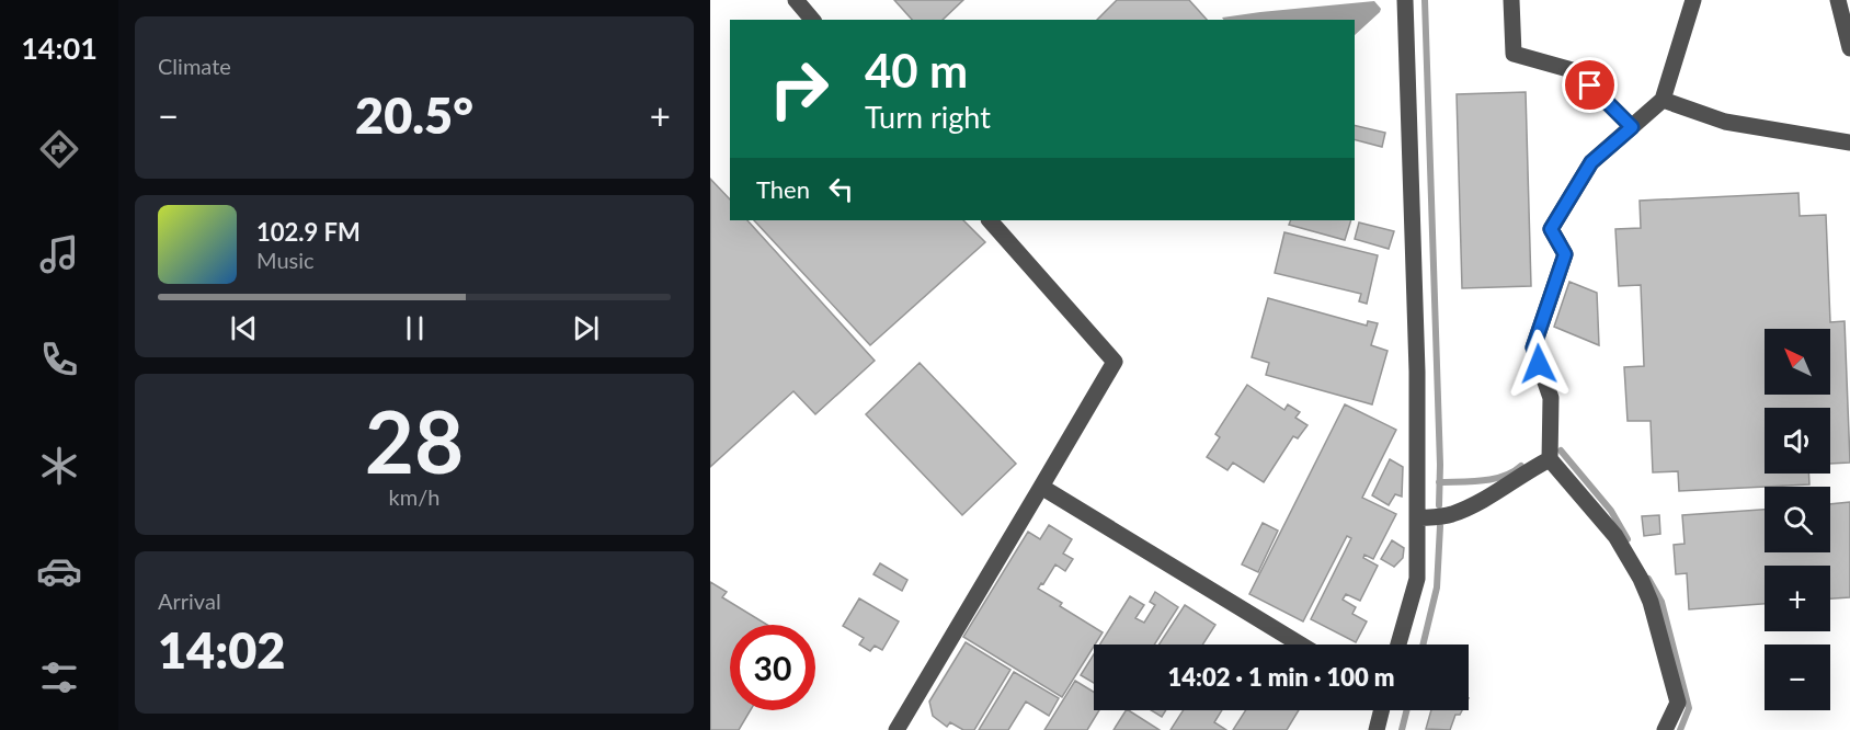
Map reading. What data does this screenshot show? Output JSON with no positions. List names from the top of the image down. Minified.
{"north":"top left","page":{"tabs":"14:01","tile":["Climate",["28","km/h"],["Arrival","14:02"]],"turn":["40 m","Turn right"],"heat":["−","20.5°","+"],"then":"Then","song":["102.9 FM","Music"],"map_buttons":["+","−"],"limit":"30","trip":"14:02 · 1 min · 100 m"}}
